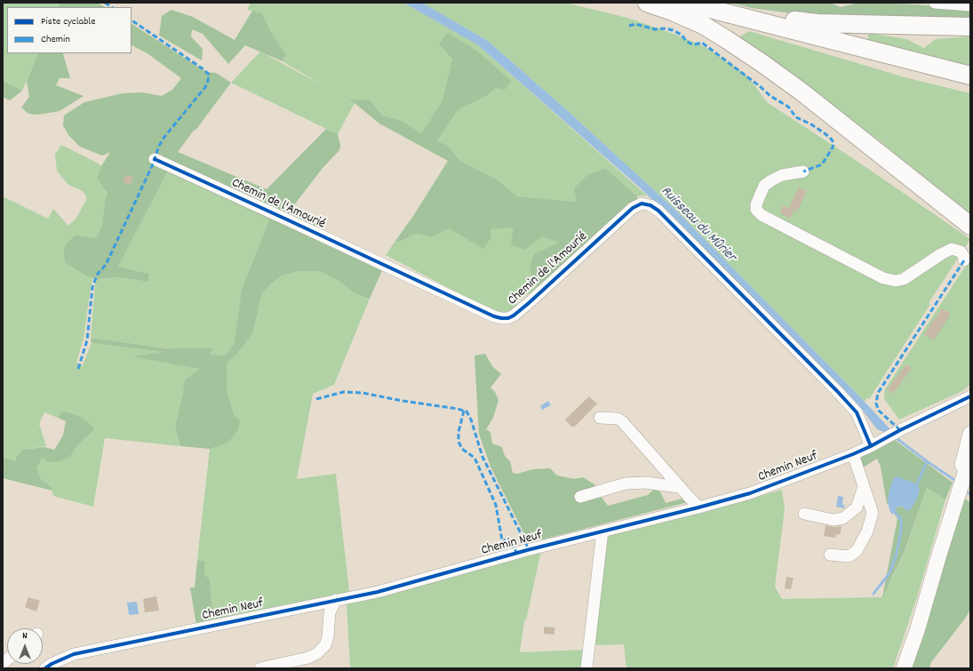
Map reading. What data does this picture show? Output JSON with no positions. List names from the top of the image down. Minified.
{"streets":{"street":["Chemin de l'Amourié","Chemin Neuf"]},"crossings":[["Chemin de l'Amourié","Chemin Neuf"]],"water":["Ruisseau du Mûrier"],"legend":["Piste cyclable","Chemin"],"north":"top"}
